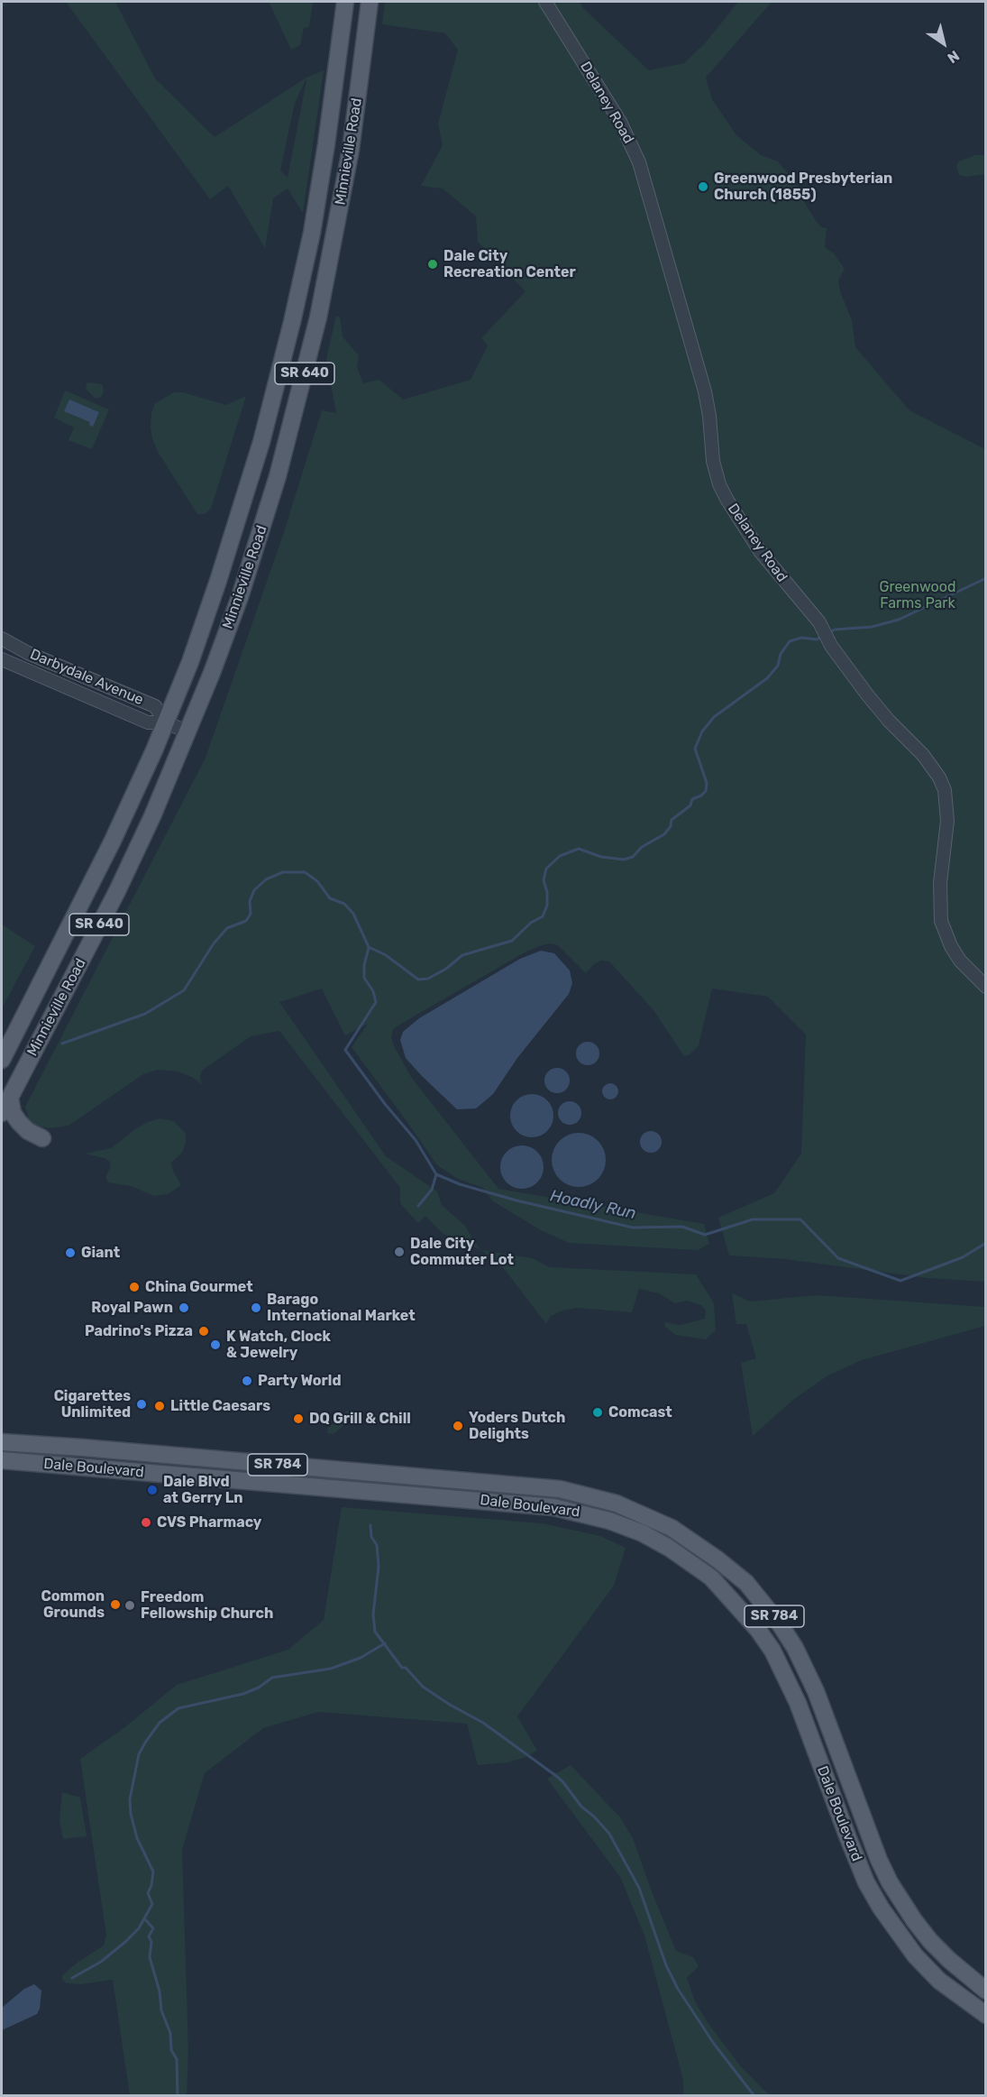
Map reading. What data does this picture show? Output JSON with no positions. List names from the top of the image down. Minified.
{"streets":{"main road":["Minnieville Road","SR 640","SR 784","Dale Boulevard"],"street":["Delaney Road","Darbydale Avenue"]},"crossings":[["Minnieville Road","Darbydale Avenue"]],"water":["Hoadly Run"],"parks":["Greenwood Farms Park"],"places":["Greenwood Presbyterian Church (1855)","Dale City Recreation Center","Dale City Commuter Lot","Giant","China Gourmet","Royal Pawn","Barago International Market","Padrino's Pizza","K Watch, Clock & Jewelry","Party World","Cigarettes Unlimited","Little Caesars","Comcast","DQ Grill & Chill","Yoders Dutch Delights","Dale Blvd at Gerry Ln","CVS Pharmacy","Common Grounds","Freedom Fellowship Church"],"north":"bottom right"}
